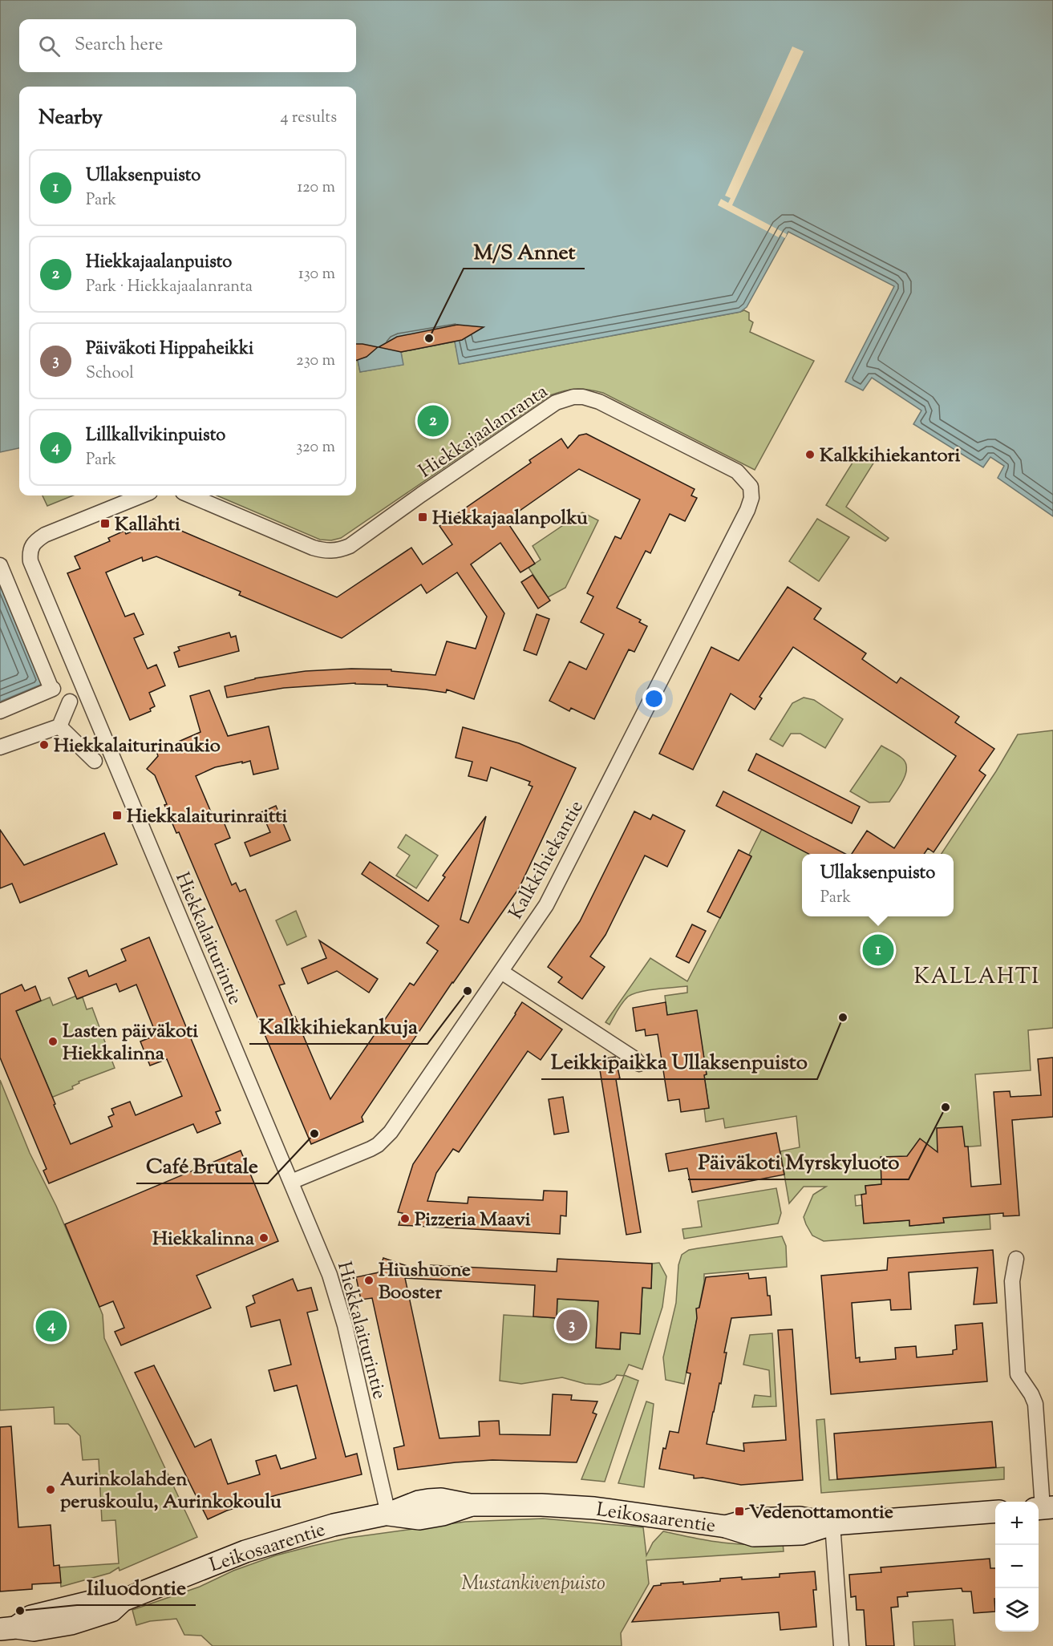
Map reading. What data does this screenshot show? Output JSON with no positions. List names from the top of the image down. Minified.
{"streets":{"street":["Hiekkajaalanranta","Kalkkihiekantie","Hiekkalaiturintie","Leikosaarentie"]},"crossings":[["Hiekkajaalanranta","Kalkkihiekantie"],["Kalkkihiekantie","Hiekkalaiturintie"],["Hiekkalaiturintie","Leikosaarentie"]],"districts":["KALLAHTI"],"parks":["Mustankivenpuisto"],"places":{"other":["M/S Annet","Kalkkihiekantori","Hiekkalaiturinaukio","Kalkkihiekankuja","Leikkipaikka Ullaksenpuisto","Lasten päiväkoti Hiekkalinna","Päiväkoti Myrskyluoto","Café Brutale","Pizzeria Maavi","Hiekkalinna","Hiushuone Booster","Aurinkolahden peruskoulu, Aurinkokoulu","Iiluodontie"],"transit":["Hiekkajaalanpolku","Kallahti","Hiekkalaiturinraitti","Vedenottamontie"]},"page":{"search":"Search here","heading":["Nearby","4 results"],"list":[{"mark":"1","name":"Ullaksenpuisto","note":"Park","value":"120 m"},{"mark":"2","name":"Hiekkajaalanpuisto","note":"Park · Hiekkajaalanranta","value":"130 m"},{"mark":"3","name":"Päiväkoti Hippaheikki","note":"School","value":"230 m"},{"mark":"4","name":"Lillkallvikinpuisto","note":"Park","value":"320 m"}],"pins":["2","1","3","4"],"popup":["Ullaksenpuisto","Park"],"map_buttons":["+","−"]}}
